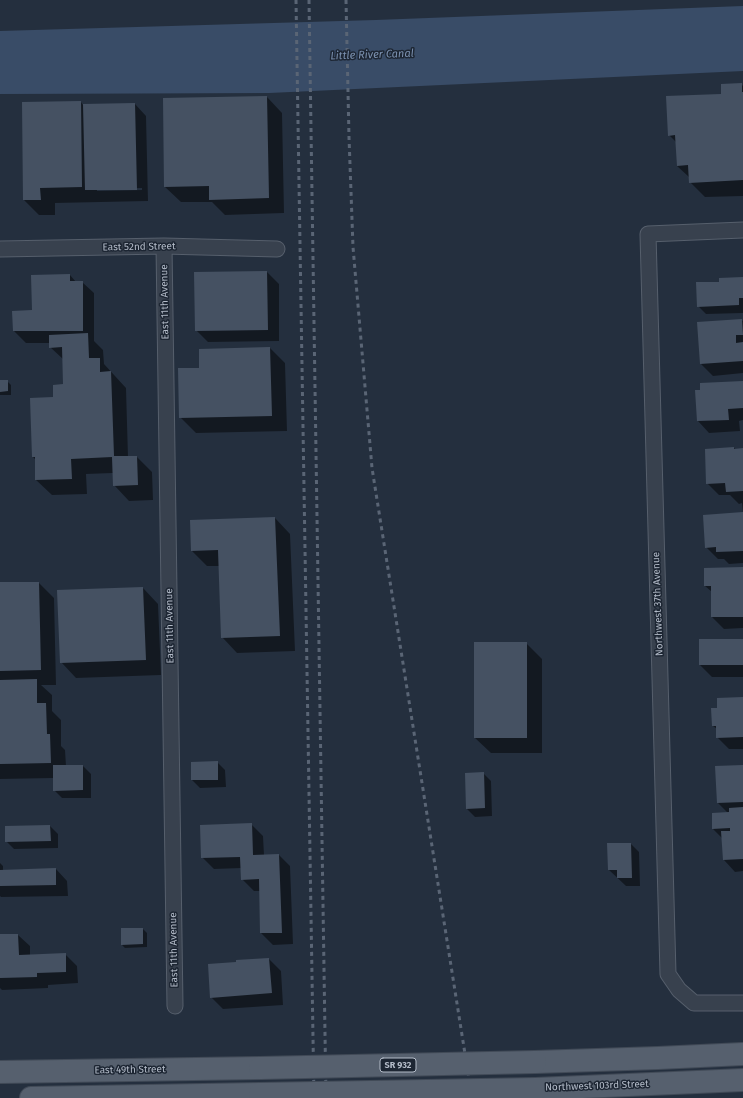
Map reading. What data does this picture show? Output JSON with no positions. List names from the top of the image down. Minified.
{"streets":{"main road":["SR 932","East 49th Street","Northwest 103rd Street"],"street":["East 52nd Street","East 11th Avenue","Northwest 37th Avenue"]},"crossings":[["East 52nd Street","East 11th Avenue"]],"water":["Little River Canal"]}
